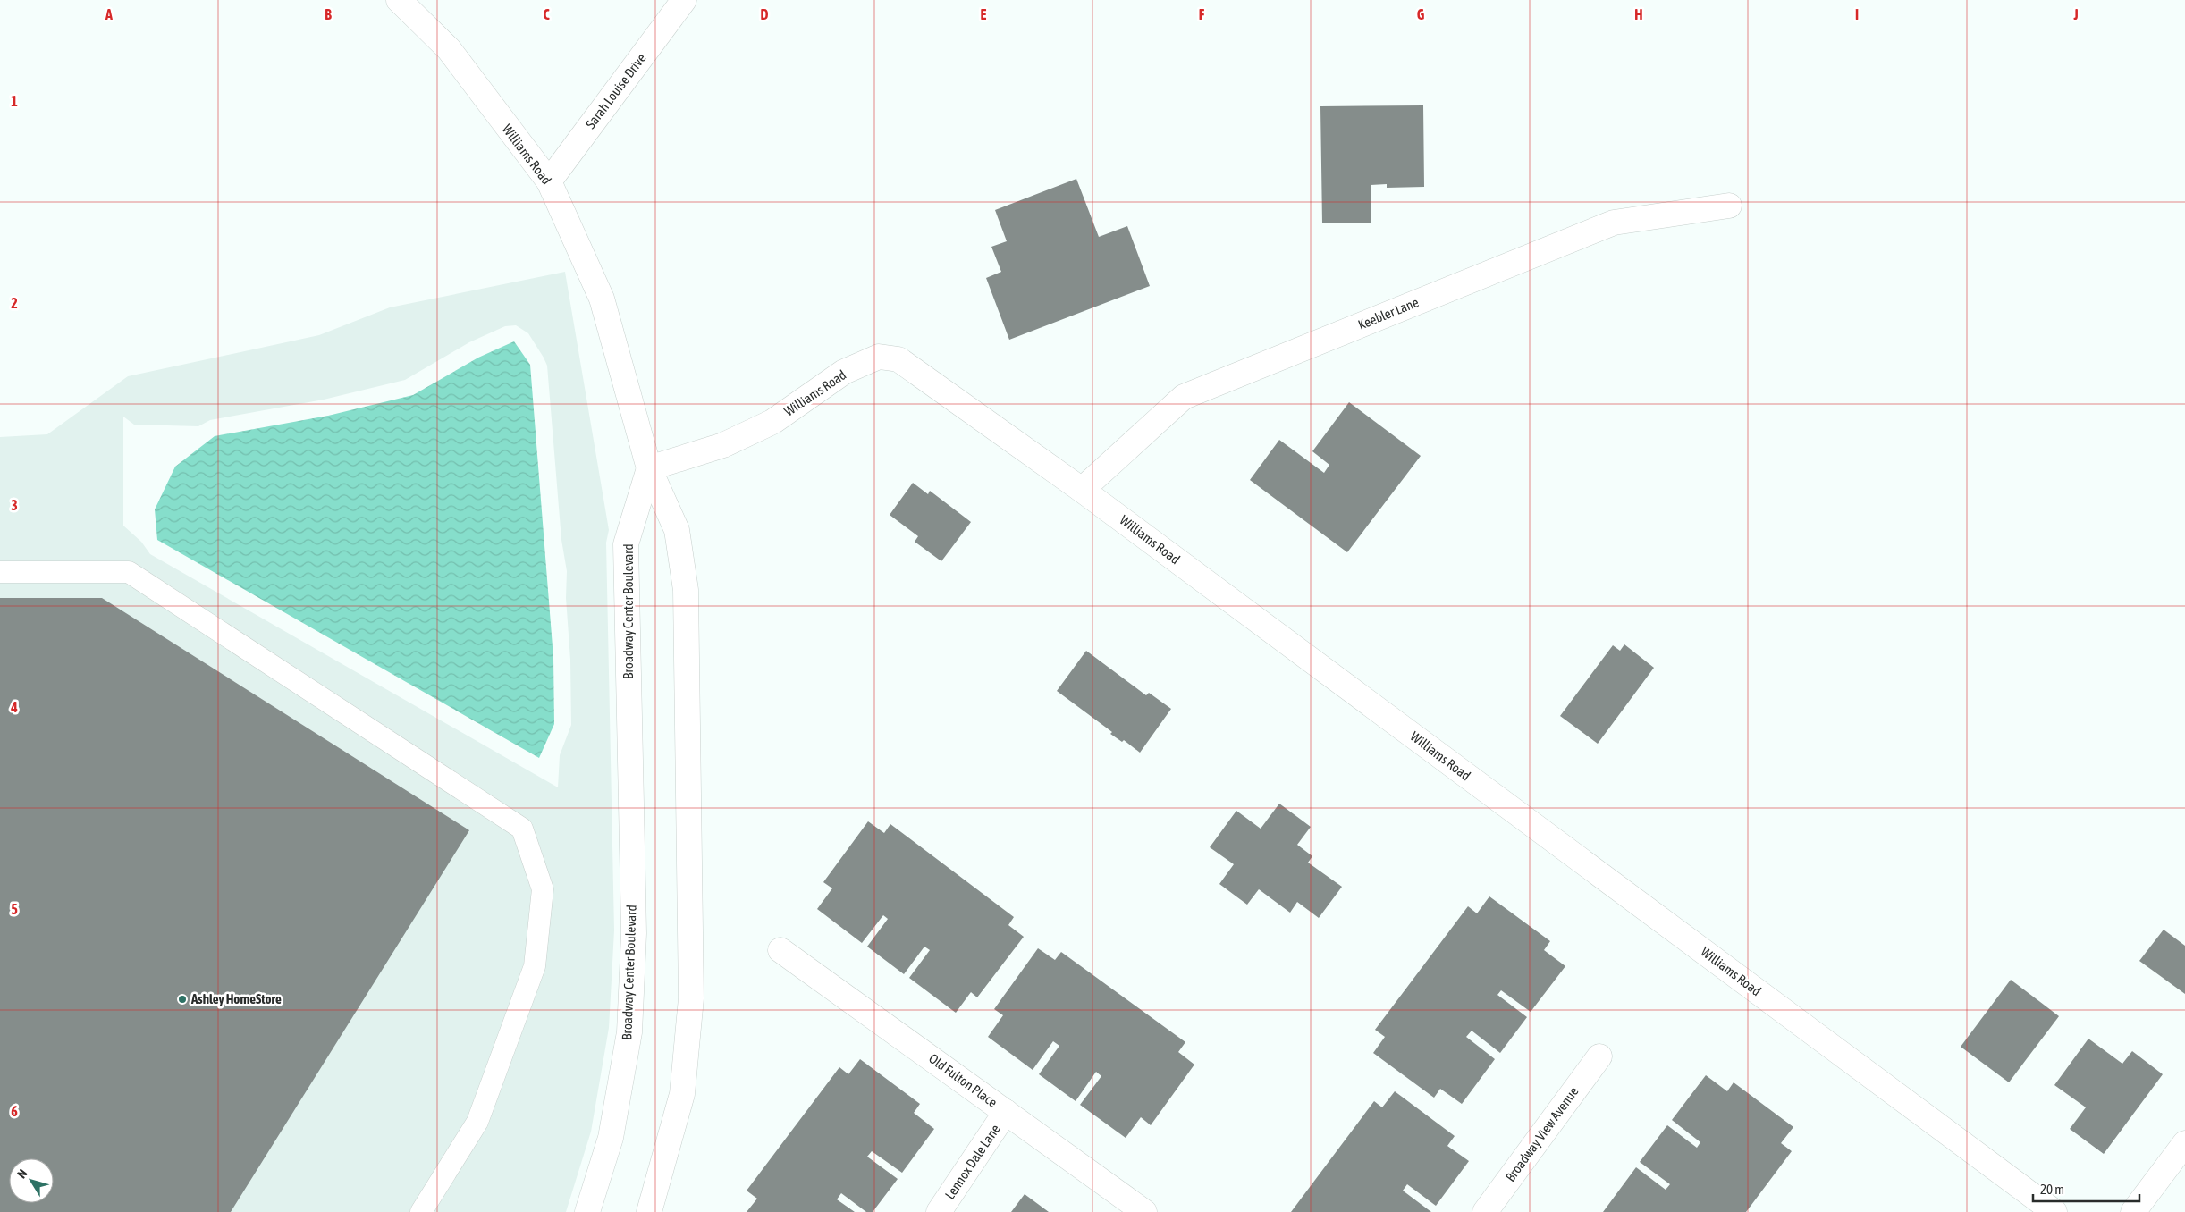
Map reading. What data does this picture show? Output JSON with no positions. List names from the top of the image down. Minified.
{"streets":{"street":["Sarah Louise Drive","Williams Road","Keebler Lane","Broadway Center Boulevard","Old Fulton Place","Broadway View Avenue","Lennox Dale Lane"]},"crossings":[["Sarah Louise Drive","Williams Road"],["Williams Road","Keebler Lane"],["Williams Road","Broadway Center Boulevard"],["Old Fulton Place","Lennox Dale Lane"]],"places":["Ashley HomeStore"],"scale_bar":"20 m","north":"top left","grid":{"columns":["A","B","C","D","E","F","G","H","I","J"],"rows":["1","2","3","4","5","6"]}}
